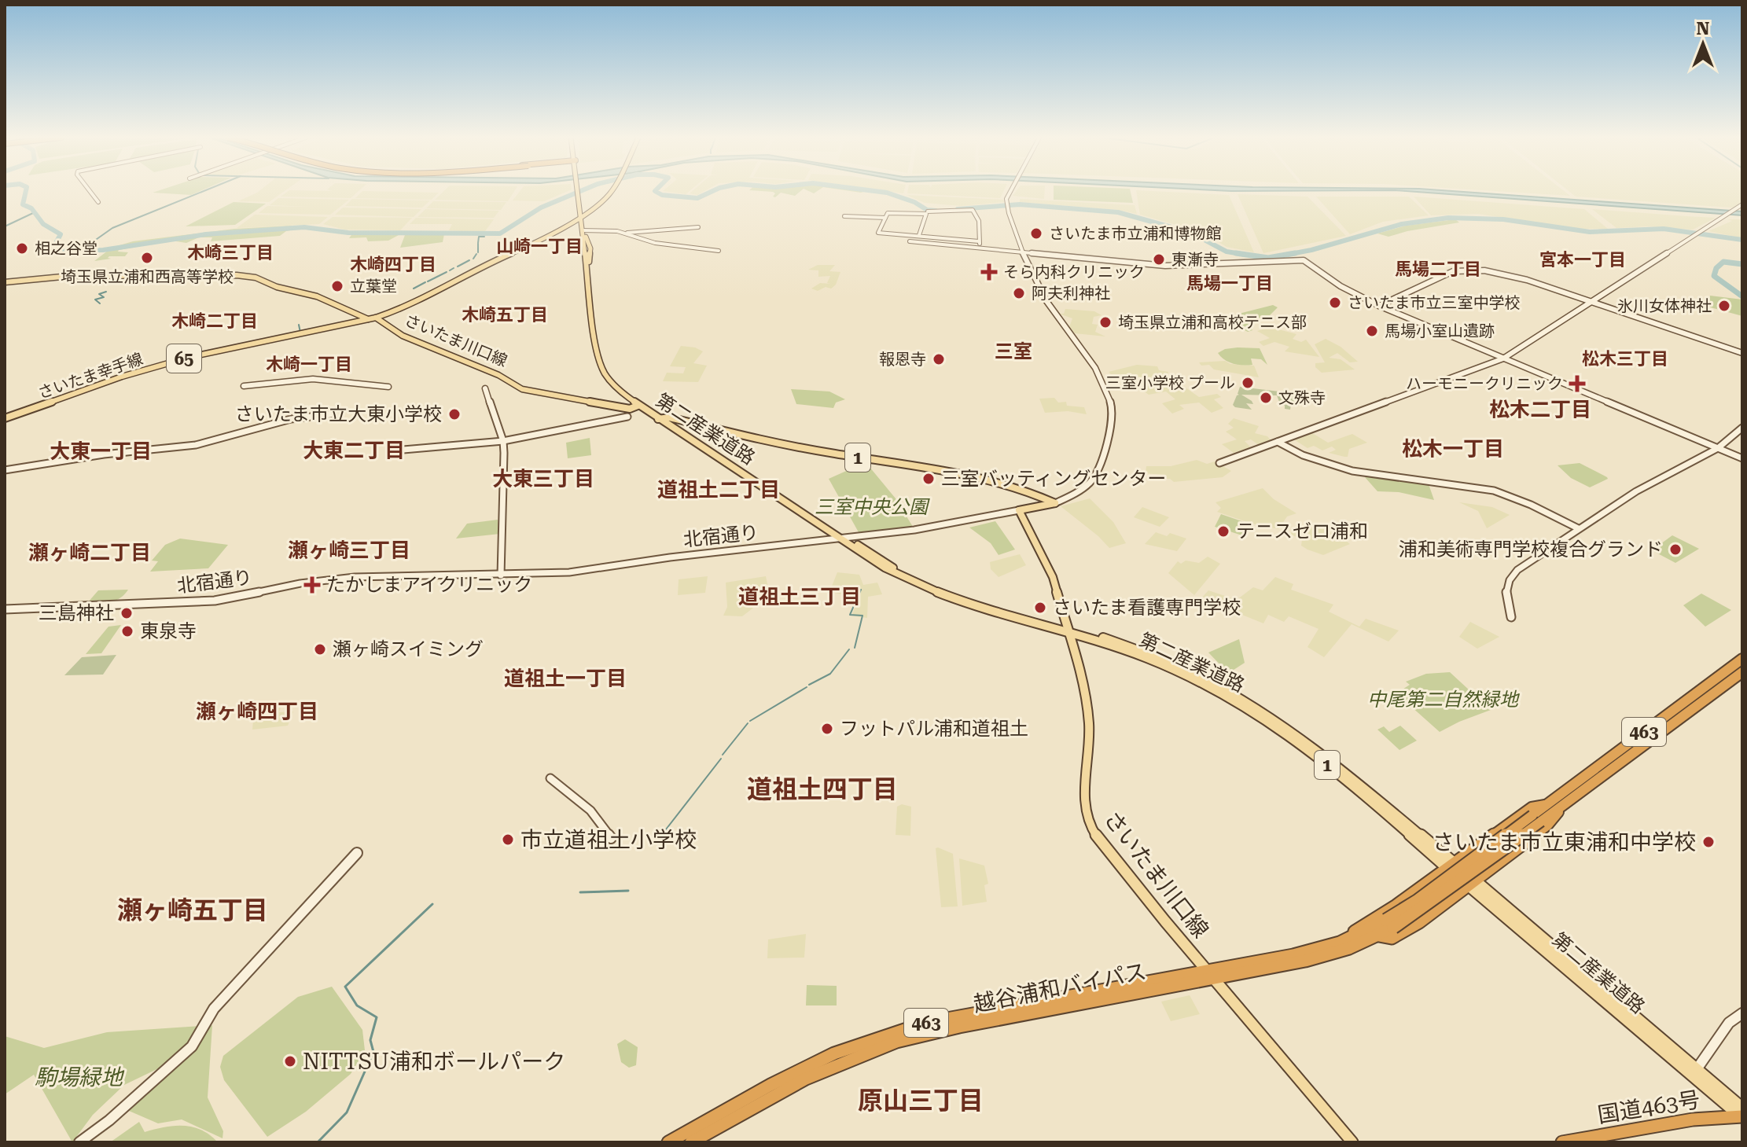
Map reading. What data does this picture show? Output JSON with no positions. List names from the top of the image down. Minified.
{"streets":{"highway":["463","越谷浦和バイパス","国道463号"],"main road":["さいたま川口線","65","さいたま幸手線","第二産業道路","1","北宿通り"]},"crossings":[["さいたま川口線","さいたま幸手線"],["さいたま川口線","第二産業道路"],["さいたま川口線","北宿通り"],["さいたま川口線","越谷浦和バイパス"],["第二産業道路","1"],["第二産業道路","北宿通り"],["第二産業道路","越谷浦和バイパス"],["第二産業道路","国道463号"],["1","北宿通り"]],"districts":["山崎一丁目","木崎三丁目","宮本一丁目","木崎四丁目","馬場二丁目","馬場一丁目","木崎五丁目","木崎二丁目","三室","松木三丁目","木崎一丁目","松木二丁目","松木一丁目","大東二丁目","大東一丁目","大東三丁目","道祖土二丁目","瀬ヶ崎三丁目","瀬ヶ崎二丁目","道祖土三丁目","道祖土一丁目","瀬ヶ崎四丁目","道祖土四丁目","瀬ヶ崎五丁目","原山三丁目"],"parks":["三室中央公園","中尾第二自然緑地","駒場緑地"],"places":{"other":["さいたま市立浦和博物館","相之谷堂","埼玉県立浦和西高等学校","東漸寺","立葉堂","阿夫利神社","さいたま市立三室中学校","氷川女体神社","埼玉県立浦和高校テニス部","馬場小室山遺跡","報恩寺","三室小学校 プール","文殊寺","さいたま市立大東小学校","三室バッティングセンター","テニスゼロ浦和","浦和美術専門学校複合グランド","さいたま看護専門学校","三島神社","東泉寺","瀬ヶ崎スイミング","フットパル浦和道祖土","市立道祖土小学校","さいたま市立東浦和中学校","NITTSU浦和ボールパーク"],"health":["そら内科クリニック","ハーモニークリニック","たかしまアイクリニック"]},"north":"top"}
